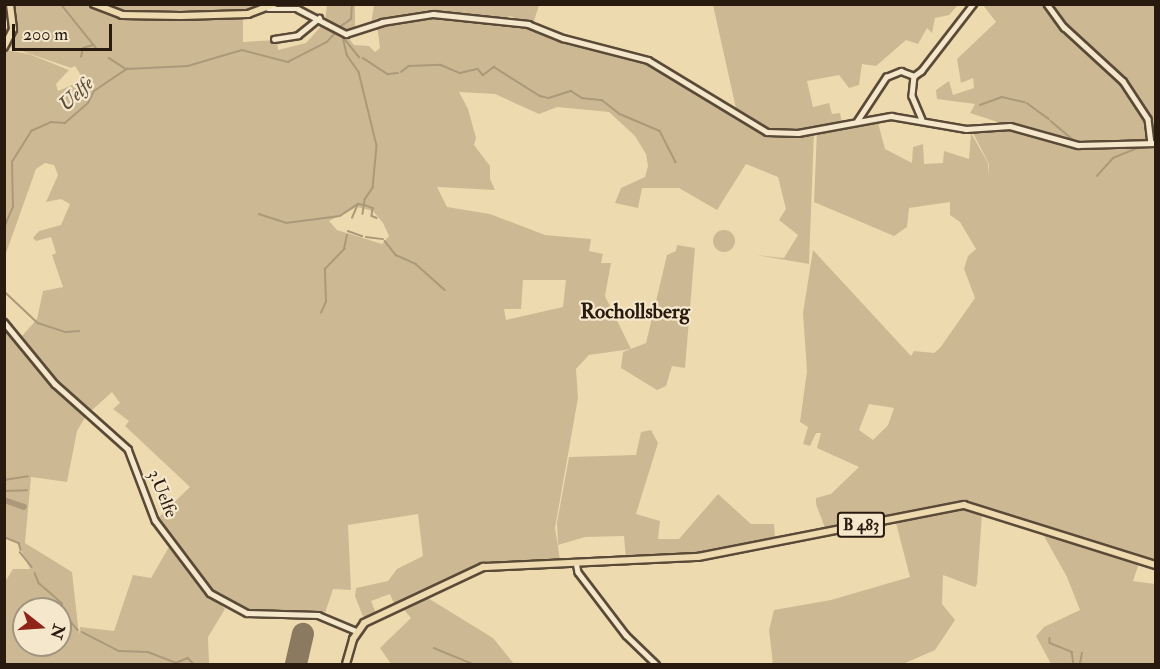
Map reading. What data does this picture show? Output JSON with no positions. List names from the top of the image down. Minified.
{"streets":{"main road":["B 483"],"street":["3.Uelfe"]},"crossings":[["3.Uelfe","B 483"]],"districts":["Rochollsberg"],"water":["Uelfe"],"scale_bar":"200 m","north":"right"}
